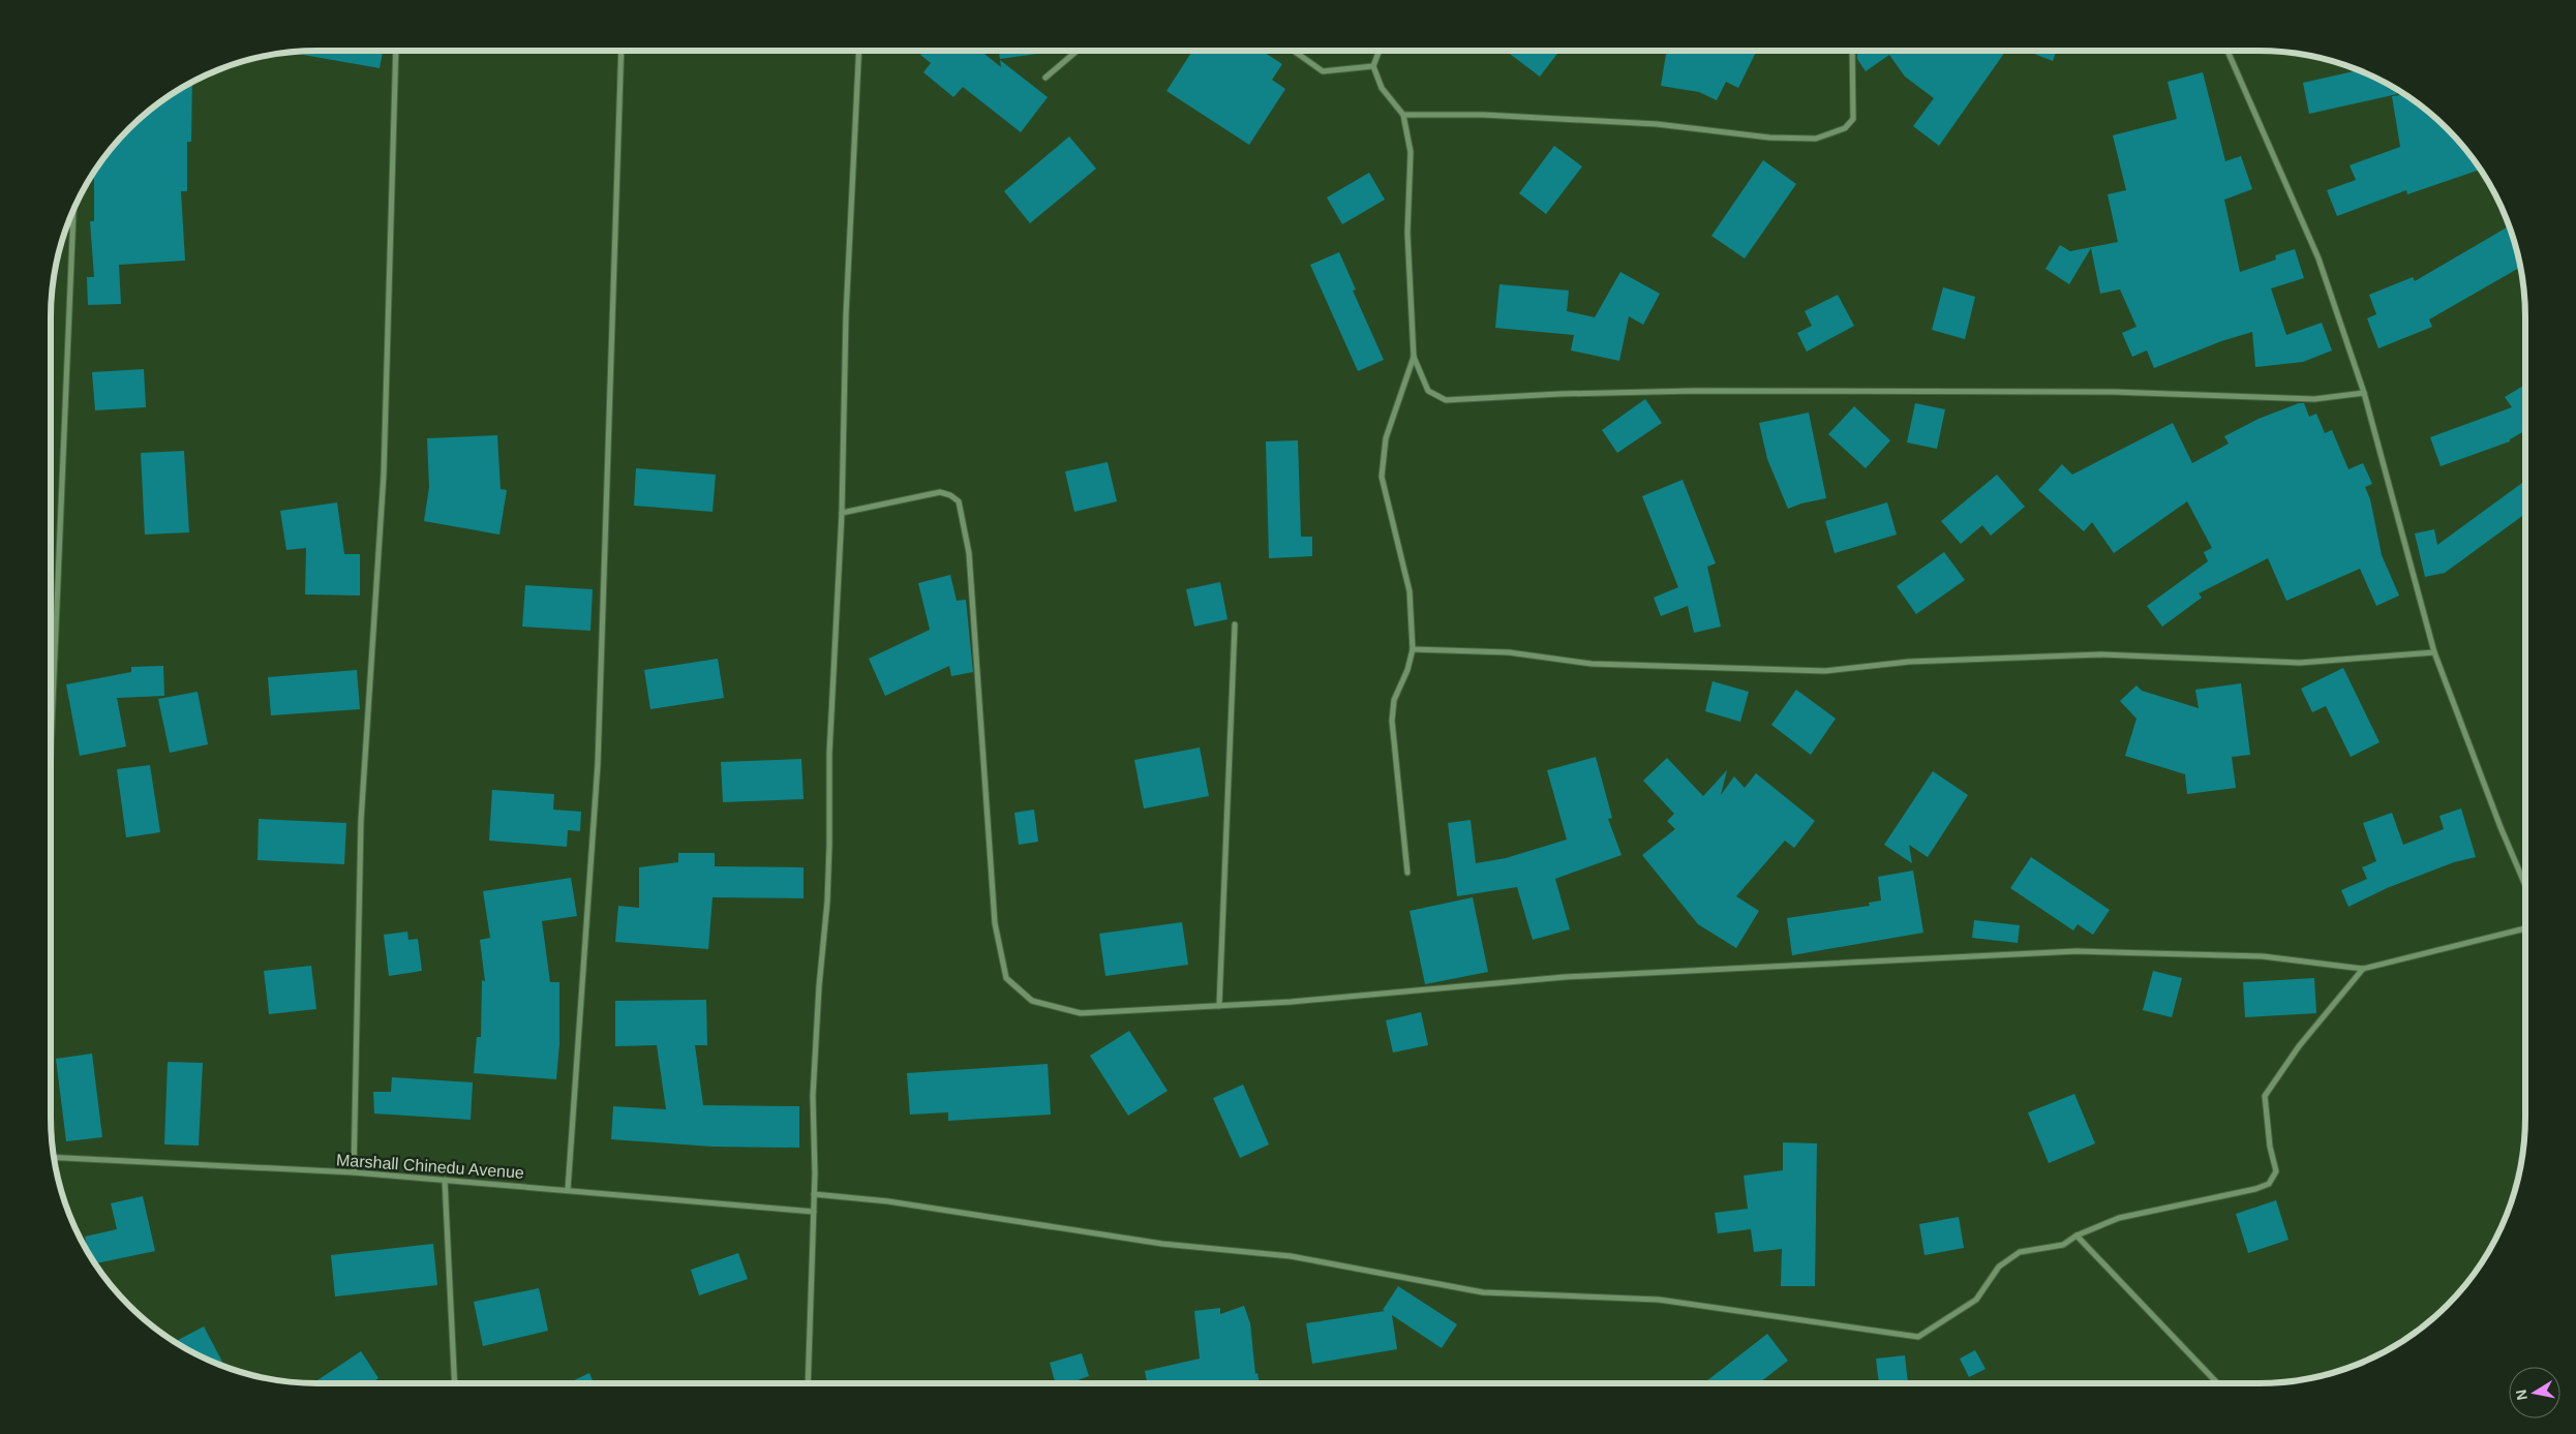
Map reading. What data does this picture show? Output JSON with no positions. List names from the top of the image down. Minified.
{"streets":{"street":["Marshall Chinedu Avenue"]},"north":"left"}
